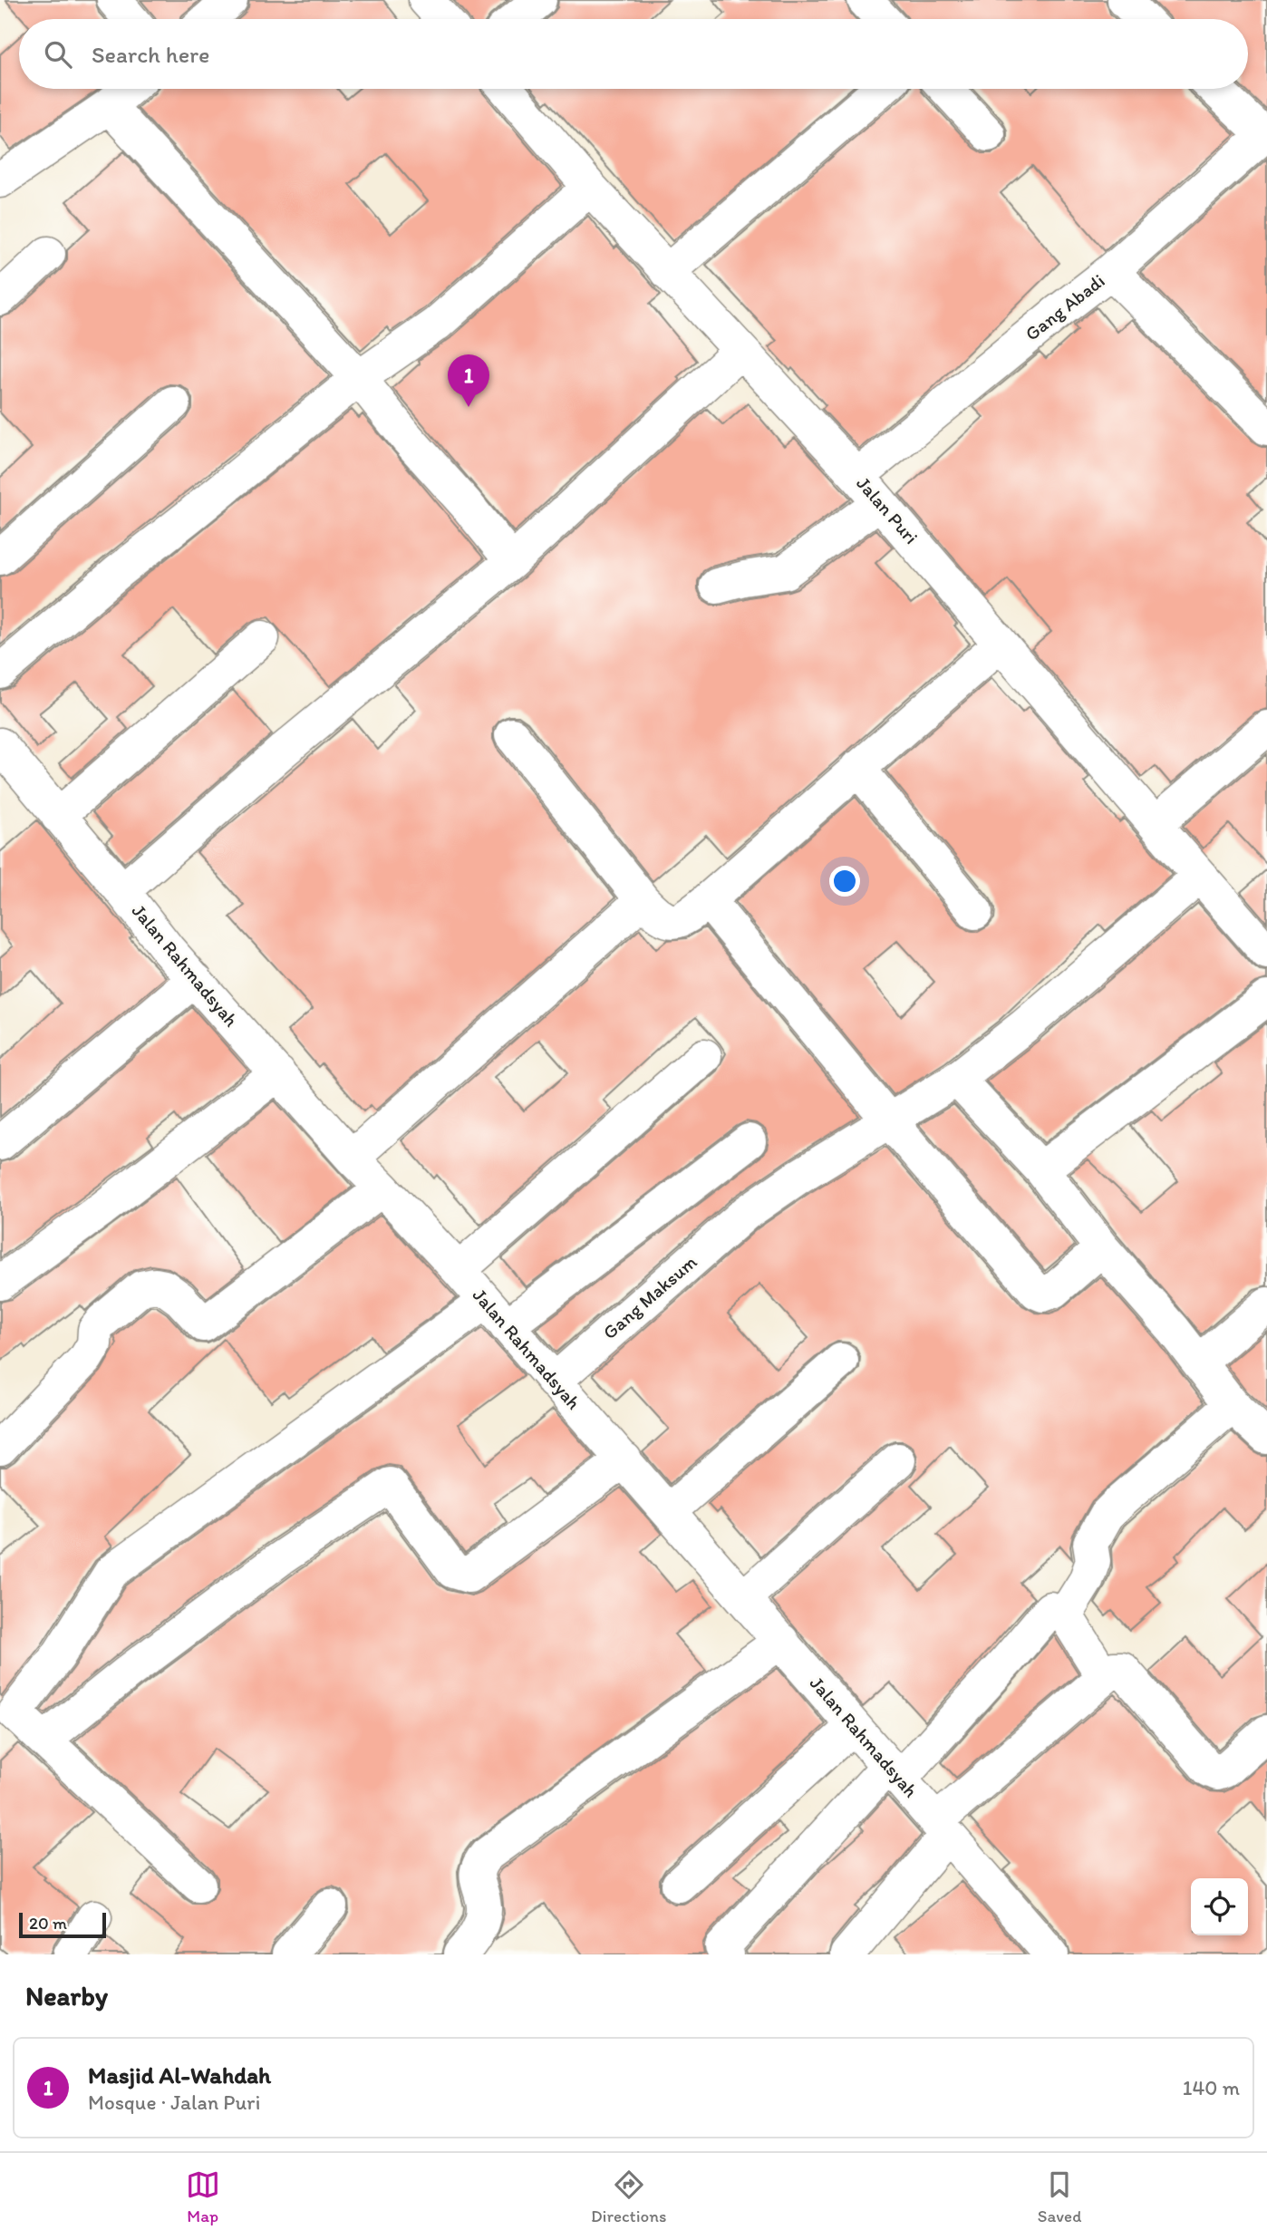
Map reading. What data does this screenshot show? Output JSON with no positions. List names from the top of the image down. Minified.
{"streets":{"street":["Gang Abadi","Jalan Puri","Jalan Rahmadsyah","Gang Maksum"]},"crossings":[["Gang Abadi","Jalan Puri"],["Jalan Puri","Gang Maksum"],["Jalan Rahmadsyah","Gang Maksum"]],"scale_bar":"20 m","page":{"search":"Search here","pins":"1","scale":"20 m","heading":"Nearby","list":[{"mark":"1","name":"Masjid Al-Wahdah","note":"Mosque · Jalan Puri","value":"140 m"}],"nav":["Map","Directions","Saved"]}}
